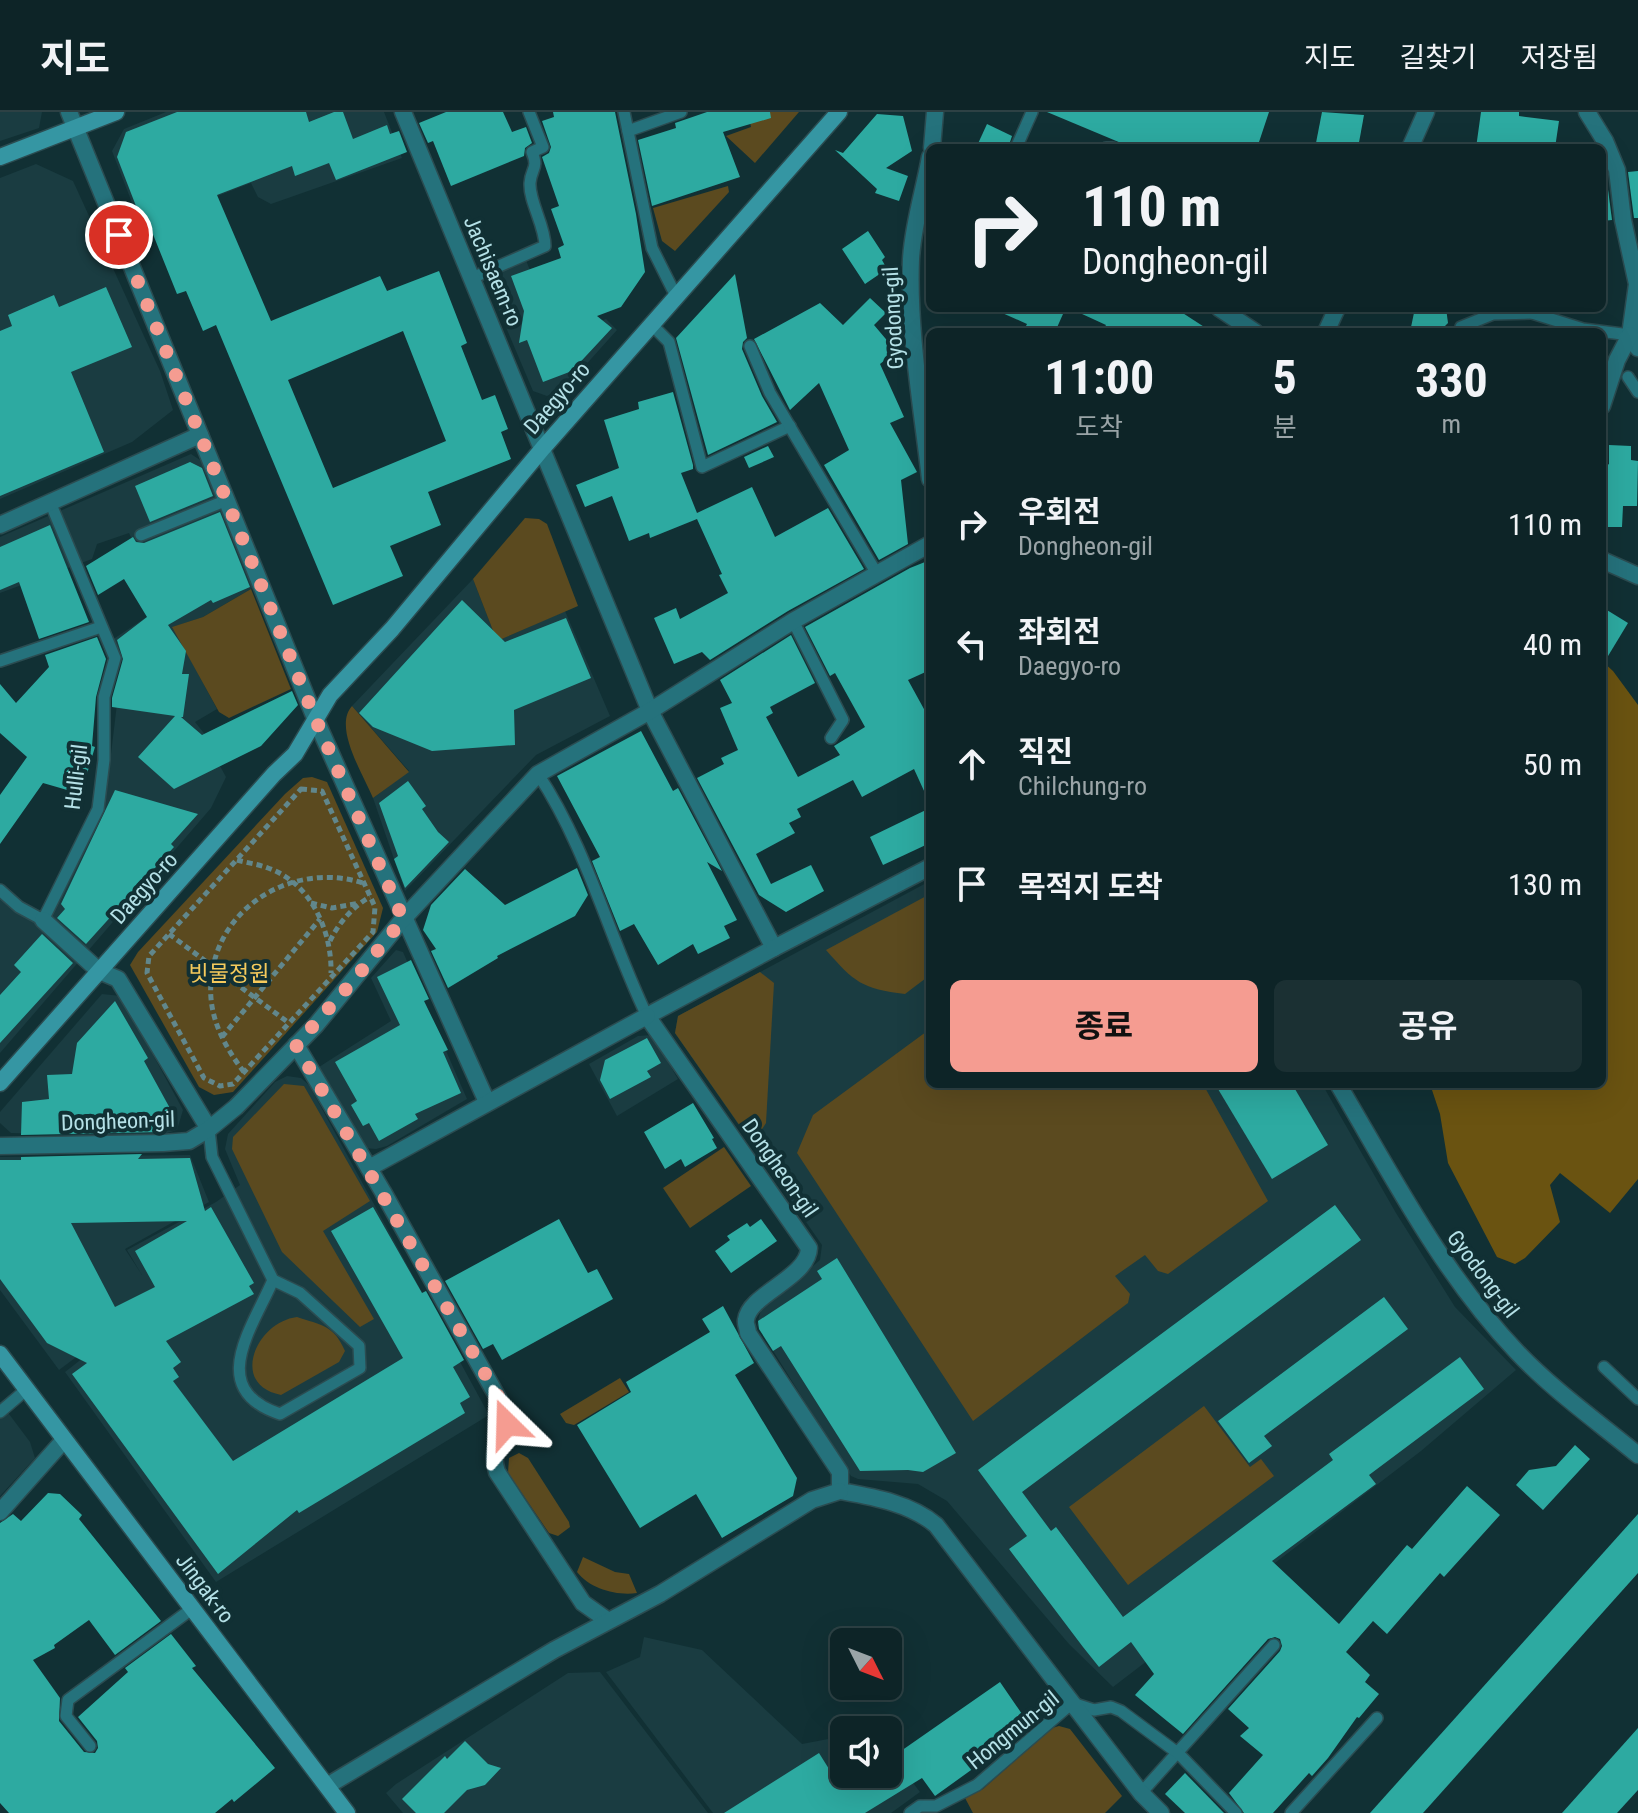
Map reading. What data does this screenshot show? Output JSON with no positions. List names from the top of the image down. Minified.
{"streets":{"street":["Jachisaem-ro","Gyodong-gil","Daegyo-ro","Dongheon-gil","Jingak-ro"],"lane":["Hulli-gil","Hongmun-gil"]},"crossings":[["Jachisaem-ro","Daegyo-ro"],["Jachisaem-ro","Dongheon-gil"]],"parks":["빗물정원"],"north":"bottom right","page":{"header":"지도","nav":["지도","길찾기","저장됨"],"turn":["110 m","Dongheon-gil"],"eta":["11:00","도착","5","분","330","m"],"list":[{"name":"우회전","note":"Dongheon-gil","value":"110 m"},{"name":"좌회전","note":"Daegyo-ro","value":"40 m"},{"name":"직진","note":"Chilchung-ro","value":"50 m"},{"name":"목적지 도착","value":"130 m"}],"buttons":["종료","공유"]}}
